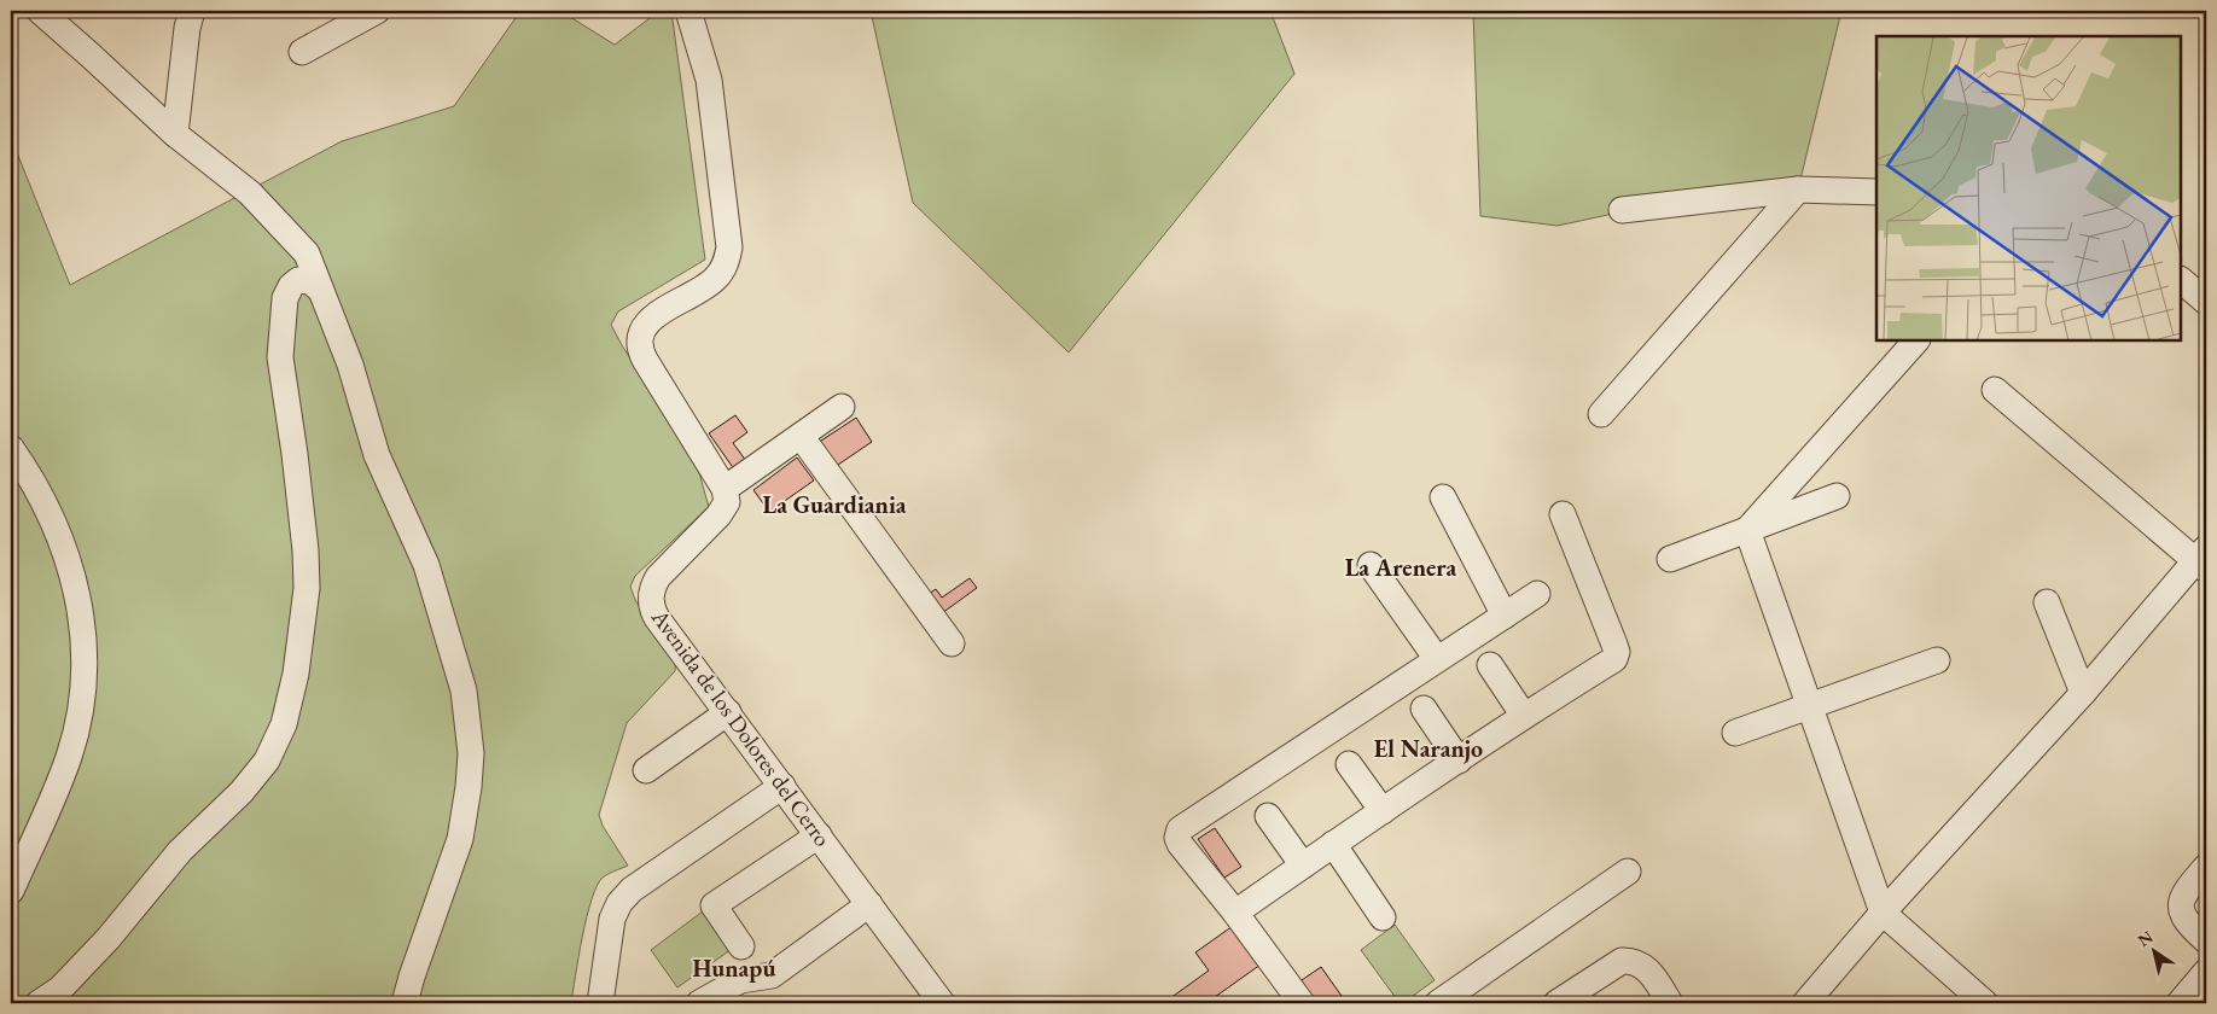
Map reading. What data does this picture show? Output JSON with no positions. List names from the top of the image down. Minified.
{"streets":{"street":["Avenida de los Dolores del Cerro"]},"districts":["La Guardiania","La Arenera","El Naranjo","Hunapú"],"north":"top left"}
